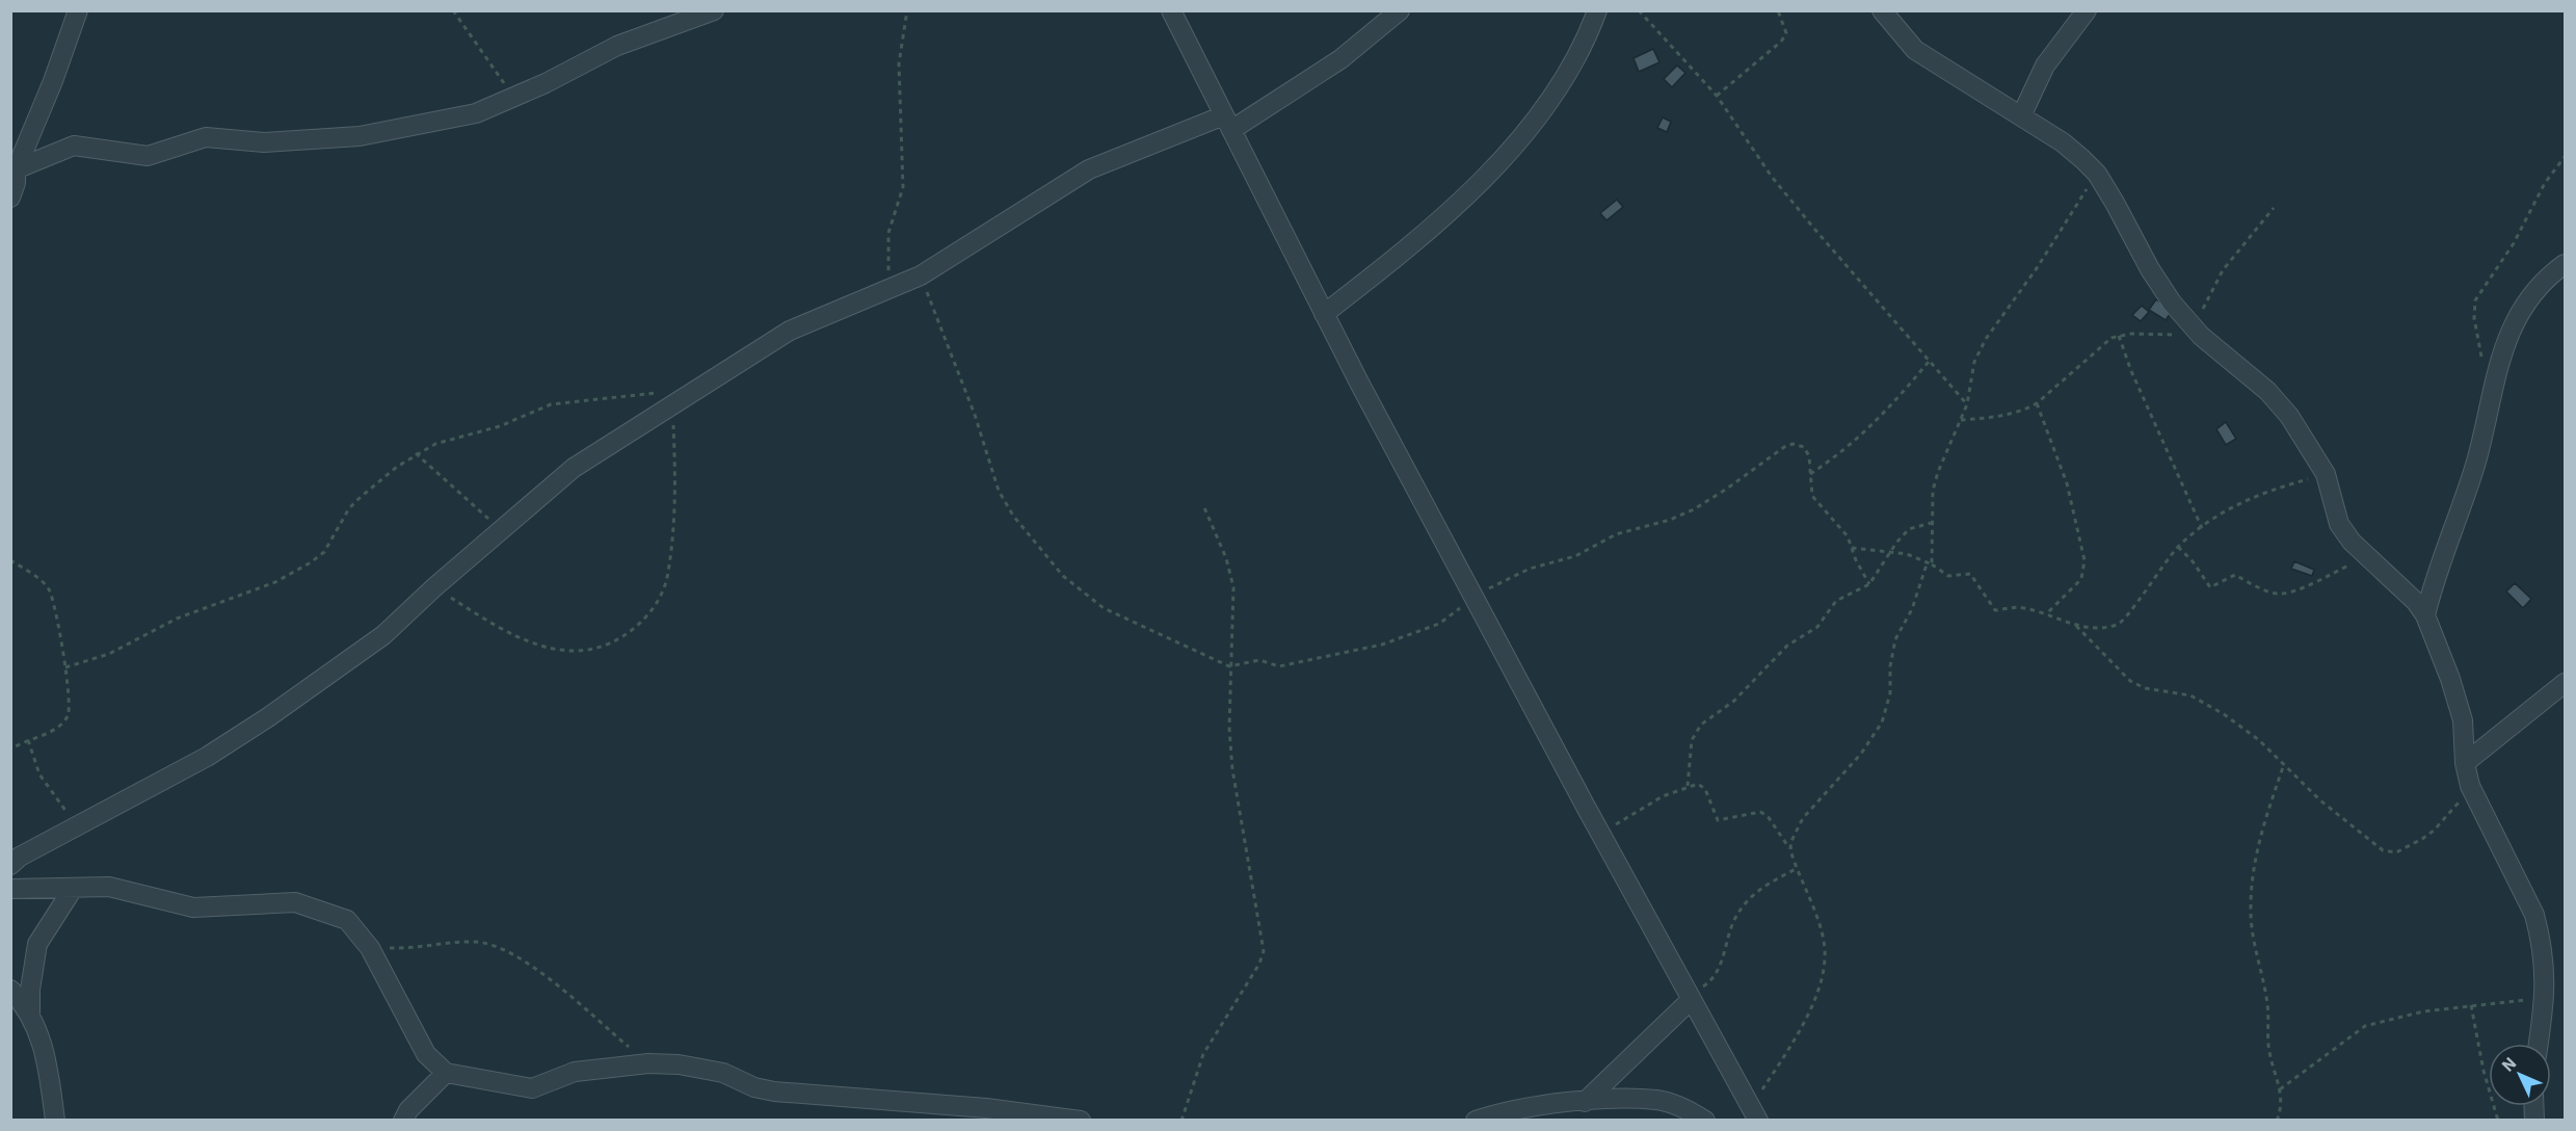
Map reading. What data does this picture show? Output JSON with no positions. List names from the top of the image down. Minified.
{"north":"top left"}
